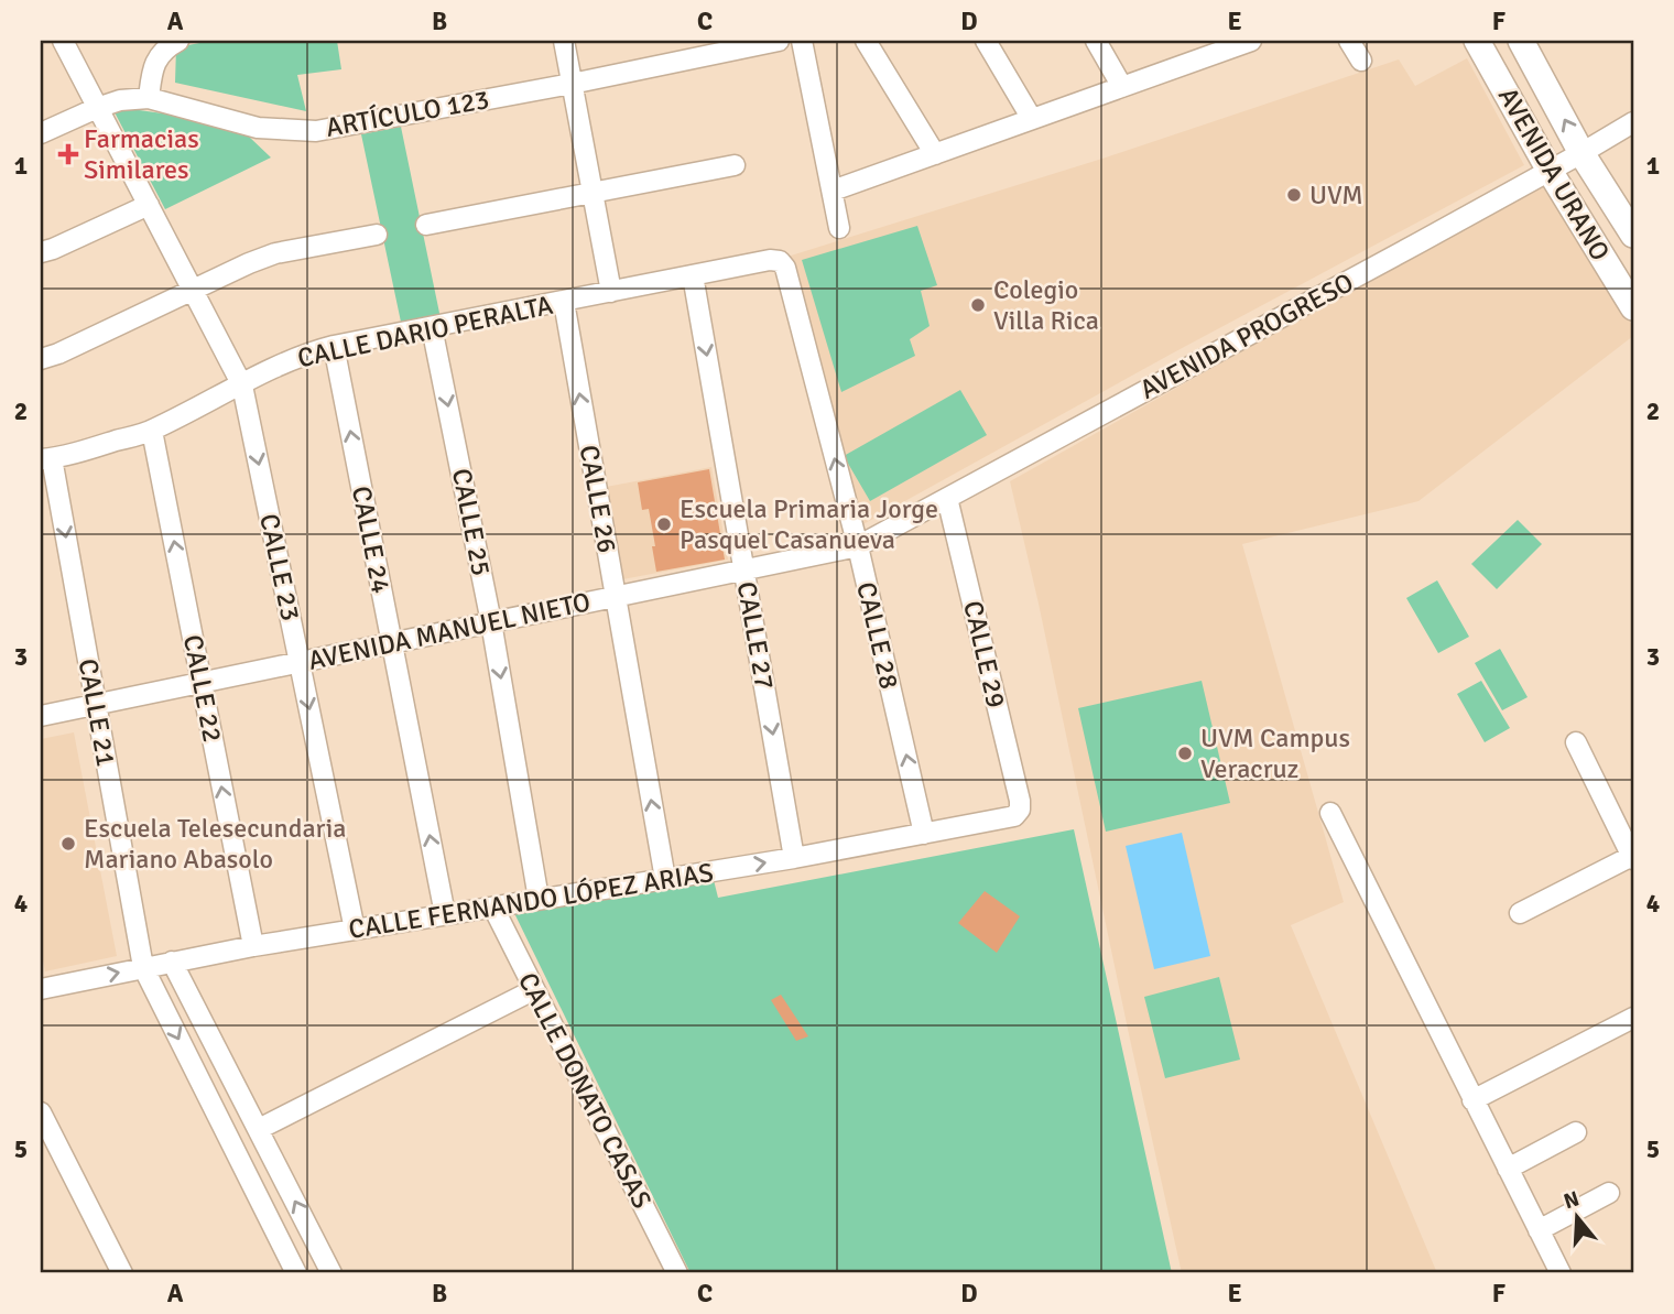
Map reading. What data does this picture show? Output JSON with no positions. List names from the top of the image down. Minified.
{"streets":{"main road":["AVENIDA URANO"],"street":["ARTÍCULO 123","CALLE DARIO PERALTA","AVENIDA PROGRESO","CALLE 26","CALLE 25","CALLE 24","CALLE 23","AVENIDA MANUEL NIETO","CALLE 27","CALLE 28","CALLE 29","CALLE 22","CALLE 21","CALLE FERNANDO LÓPEZ ARIAS","CALLE DONATO CASAS"]},"crossings":[["ARTÍCULO 123","CALLE 23"],["AVENIDA URANO","AVENIDA PROGRESO"],["CALLE DARIO PERALTA","CALLE 26"],["CALLE DARIO PERALTA","CALLE 25"],["CALLE DARIO PERALTA","CALLE 24"],["CALLE DARIO PERALTA","CALLE 23"],["CALLE DARIO PERALTA","CALLE 27"],["CALLE DARIO PERALTA","CALLE 28"],["CALLE DARIO PERALTA","CALLE 22"],["CALLE DARIO PERALTA","CALLE 21"],["AVENIDA PROGRESO","AVENIDA MANUEL NIETO"],["AVENIDA PROGRESO","CALLE 28"],["AVENIDA PROGRESO","CALLE 29"],["CALLE 26","AVENIDA MANUEL NIETO"],["CALLE 26","CALLE FERNANDO LÓPEZ ARIAS"],["CALLE 25","AVENIDA MANUEL NIETO"],["CALLE 25","CALLE FERNANDO LÓPEZ ARIAS"],["CALLE 24","AVENIDA MANUEL NIETO"],["CALLE 24","CALLE FERNANDO LÓPEZ ARIAS"],["CALLE 23","AVENIDA MANUEL NIETO"],["CALLE 23","CALLE FERNANDO LÓPEZ ARIAS"],["AVENIDA MANUEL NIETO","CALLE 27"],["AVENIDA MANUEL NIETO","CALLE 28"],["AVENIDA MANUEL NIETO","CALLE 22"],["AVENIDA MANUEL NIETO","CALLE 21"],["CALLE 27","CALLE FERNANDO LÓPEZ ARIAS"],["CALLE 28","CALLE FERNANDO LÓPEZ ARIAS"],["CALLE 29","CALLE FERNANDO LÓPEZ ARIAS"],["CALLE 22","CALLE FERNANDO LÓPEZ ARIAS"],["CALLE 21","CALLE FERNANDO LÓPEZ ARIAS"],["CALLE FERNANDO LÓPEZ ARIAS","CALLE DONATO CASAS"]],"one_way":["CALLE 26","CALLE 25","CALLE 24","CALLE 23","CALLE 27","CALLE 28","CALLE 22"],"places":{"health":["Farmacias Similares"],"other":["UVM","Colegio Villa Rica","Escuela Primaria Jorge Pasquel Casanueva","UVM Campus Veracruz","Escuela Telesecundaria Mariano Abasolo"]},"north":"top","grid":{"columns":["A","B","C","D","E","F"],"rows":["1","2","3","4","5"]}}
